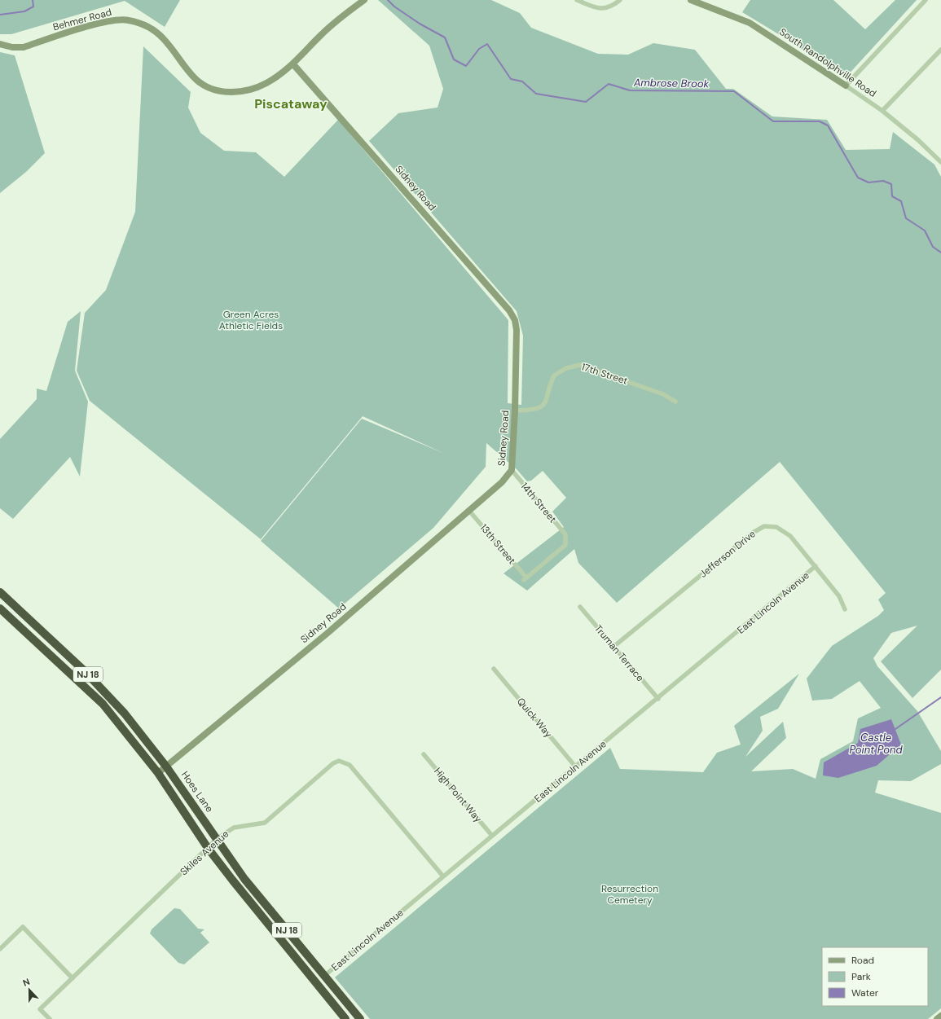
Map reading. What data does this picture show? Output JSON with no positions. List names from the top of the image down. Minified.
{"streets":{"highway":["NJ 18","Hoes Lane"],"street":["Behmer Road","South Randolphville Road","Sidney Road","17th Street","14th Street","13th Street","Jefferson Drive","East Lincoln Avenue","Truman Terrace","Quick Way","High Point Way","Skiles Avenue"]},"crossings":[["Behmer Road","Sidney Road"],["Sidney Road","17th Street"],["Sidney Road","14th Street"],["Sidney Road","13th Street"],["Sidney Road","NJ 18"],["Sidney Road","Hoes Lane"],["14th Street","13th Street"],["Jefferson Drive","East Lincoln Avenue"],["Jefferson Drive","Truman Terrace"],["East Lincoln Avenue","Truman Terrace"],["East Lincoln Avenue","Quick Way"],["East Lincoln Avenue","Hoes Lane"],["East Lincoln Avenue","High Point Way"],["East Lincoln Avenue","Skiles Avenue"],["NJ 18","Skiles Avenue"],["Hoes Lane","Skiles Avenue"]],"districts":["Piscataway"],"water":["Ambrose Brook","Castle Point Pond"],"parks":["Green Acres Athletic Fields","Resurrection Cemetery"],"legend":["Road","Park","Water"],"north":"top"}
